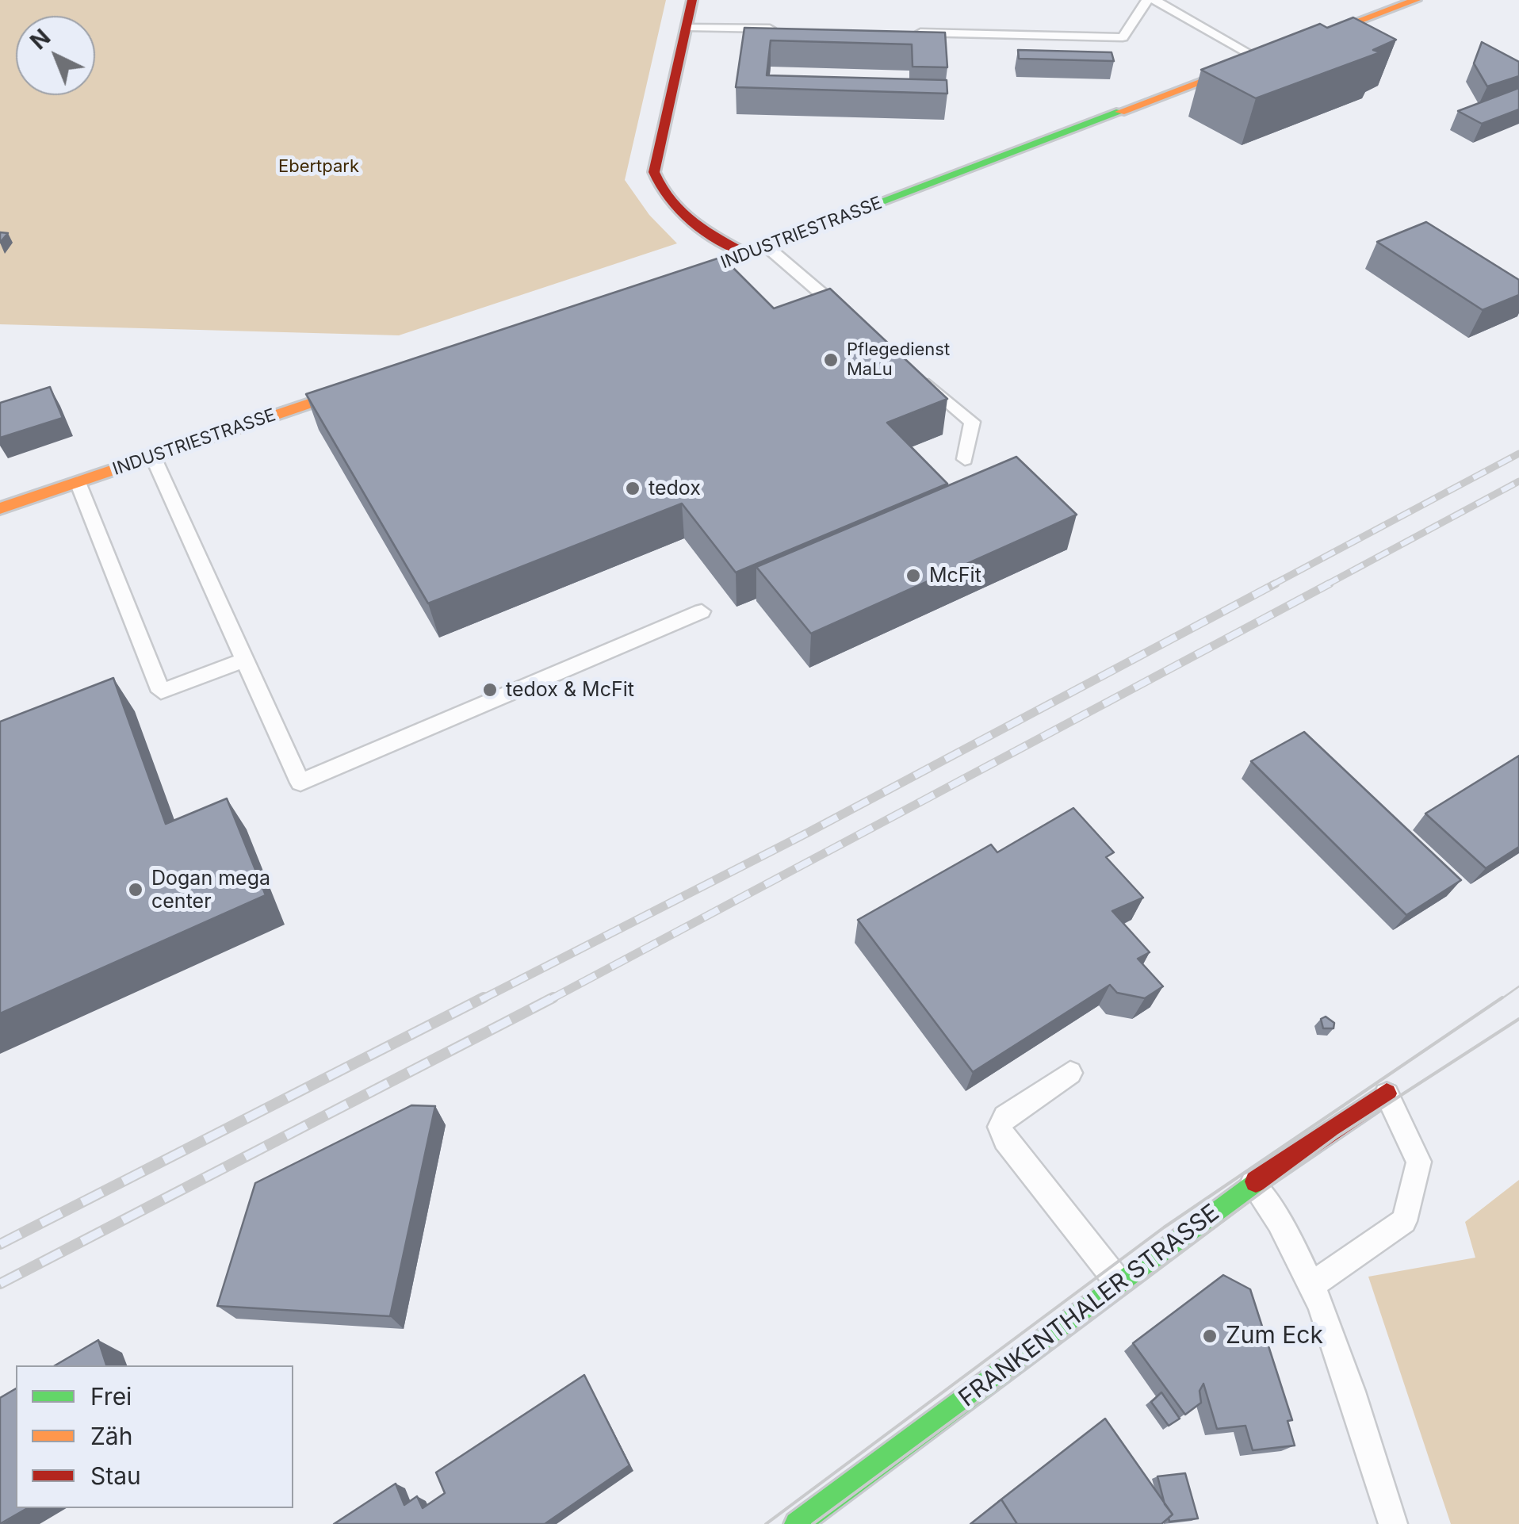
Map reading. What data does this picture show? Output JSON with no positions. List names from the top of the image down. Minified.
{"streets":{"street":["INDUSTRIESTRASSE","FRANKENTHALER STRASSE"]},"parks":["Ebertpark"],"places":["Pflegedienst MaLu","tedox","McFit","tedox & McFit","Dogan mega center","Zum Eck"],"legend":["Frei","Zäh","Stau"],"north":"top left"}
